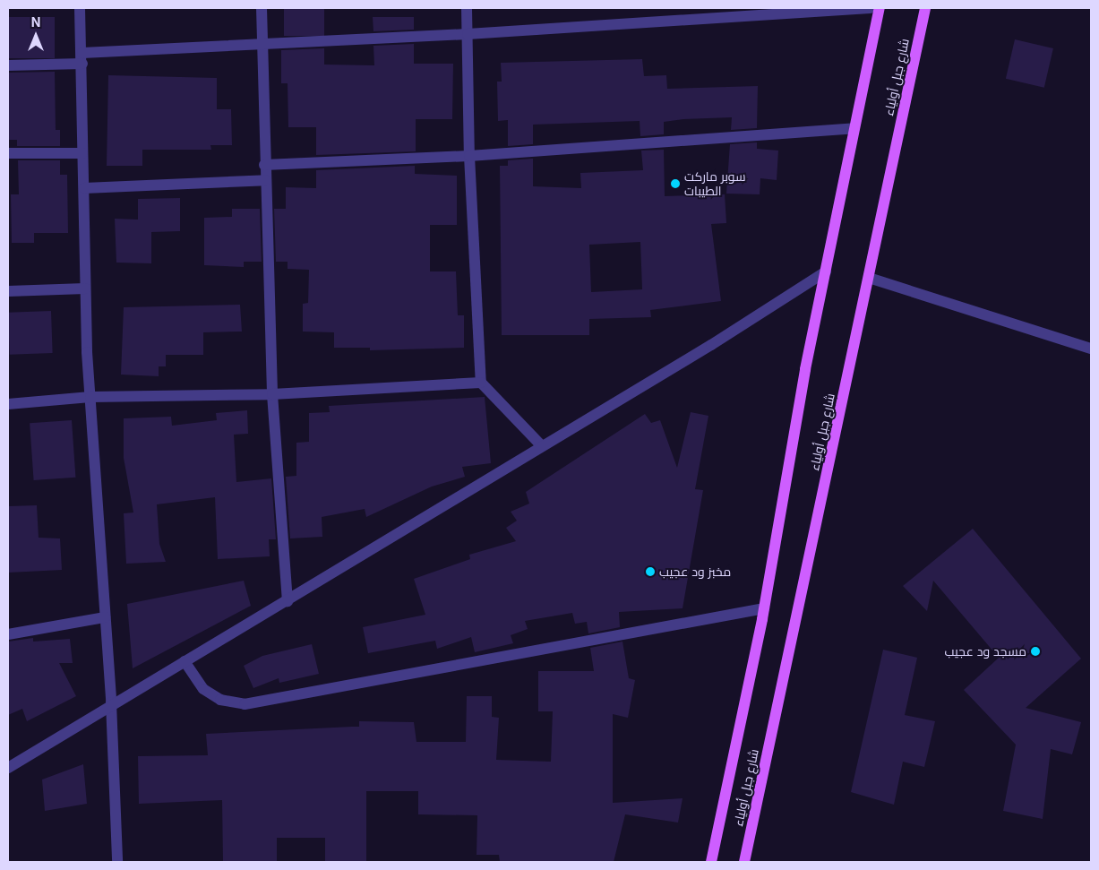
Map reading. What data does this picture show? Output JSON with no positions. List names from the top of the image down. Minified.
{"streets":{"main road":["شارع جبل أولياء"]},"places":["سوبر ماركت الطيبات","مخبز ود عجيب","مسجد ود عجيب"],"north":"top"}
